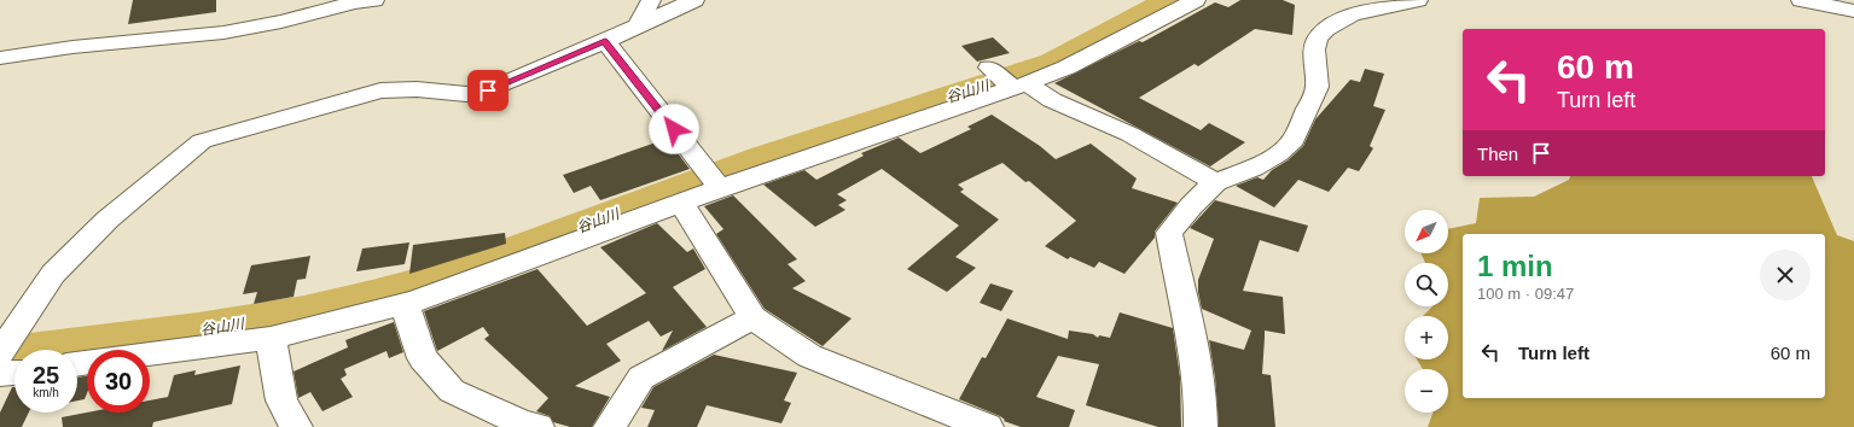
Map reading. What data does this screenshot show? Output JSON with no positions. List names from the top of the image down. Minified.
{"water":["谷山川"],"north":"bottom left","page":{"turn":["60 m","Turn left"],"then":"Then","map_buttons":["+","−"],"heading":["1 min","100 m · 09:47"],"list":[{"name":"Turn left","value":"60 m"}],"speed":"25 km/h","limit":"30"}}
